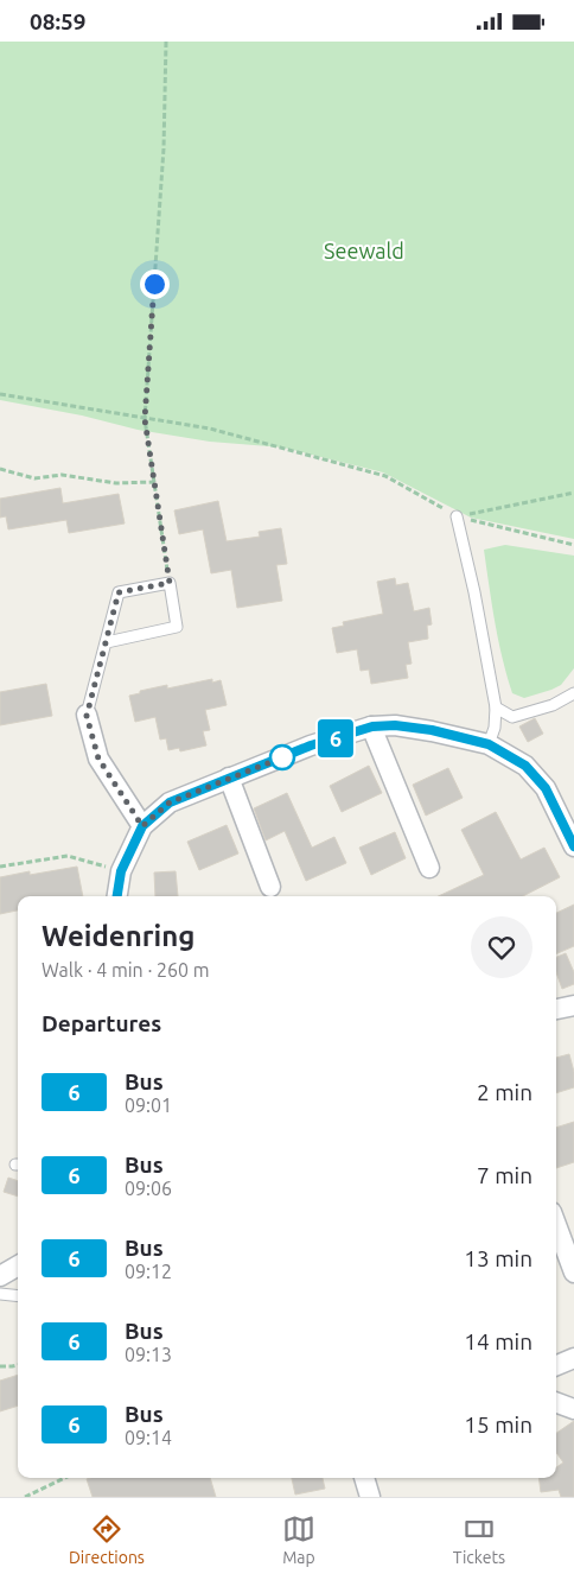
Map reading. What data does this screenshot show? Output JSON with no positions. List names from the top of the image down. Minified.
{"parks":["Seewald"],"lines":["bus line 6"],"page":{"status":"08:59","on_map":"6","heading":[["Weidenring","Walk · 4 min · 260 m"],"Departures"],"list":[{"mark":"6","name":"Bus","note":"09:01","value":"2 min"},{"mark":"6","name":"Bus","note":"09:06","value":"7 min"},{"mark":"6","name":"Bus","note":"09:12","value":"13 min"},{"mark":"6","name":"Bus","note":"09:13","value":"14 min"},{"mark":"6","name":"Bus","note":"09:14","value":"15 min"}],"tabs":["Directions","Map","Tickets"]}}
